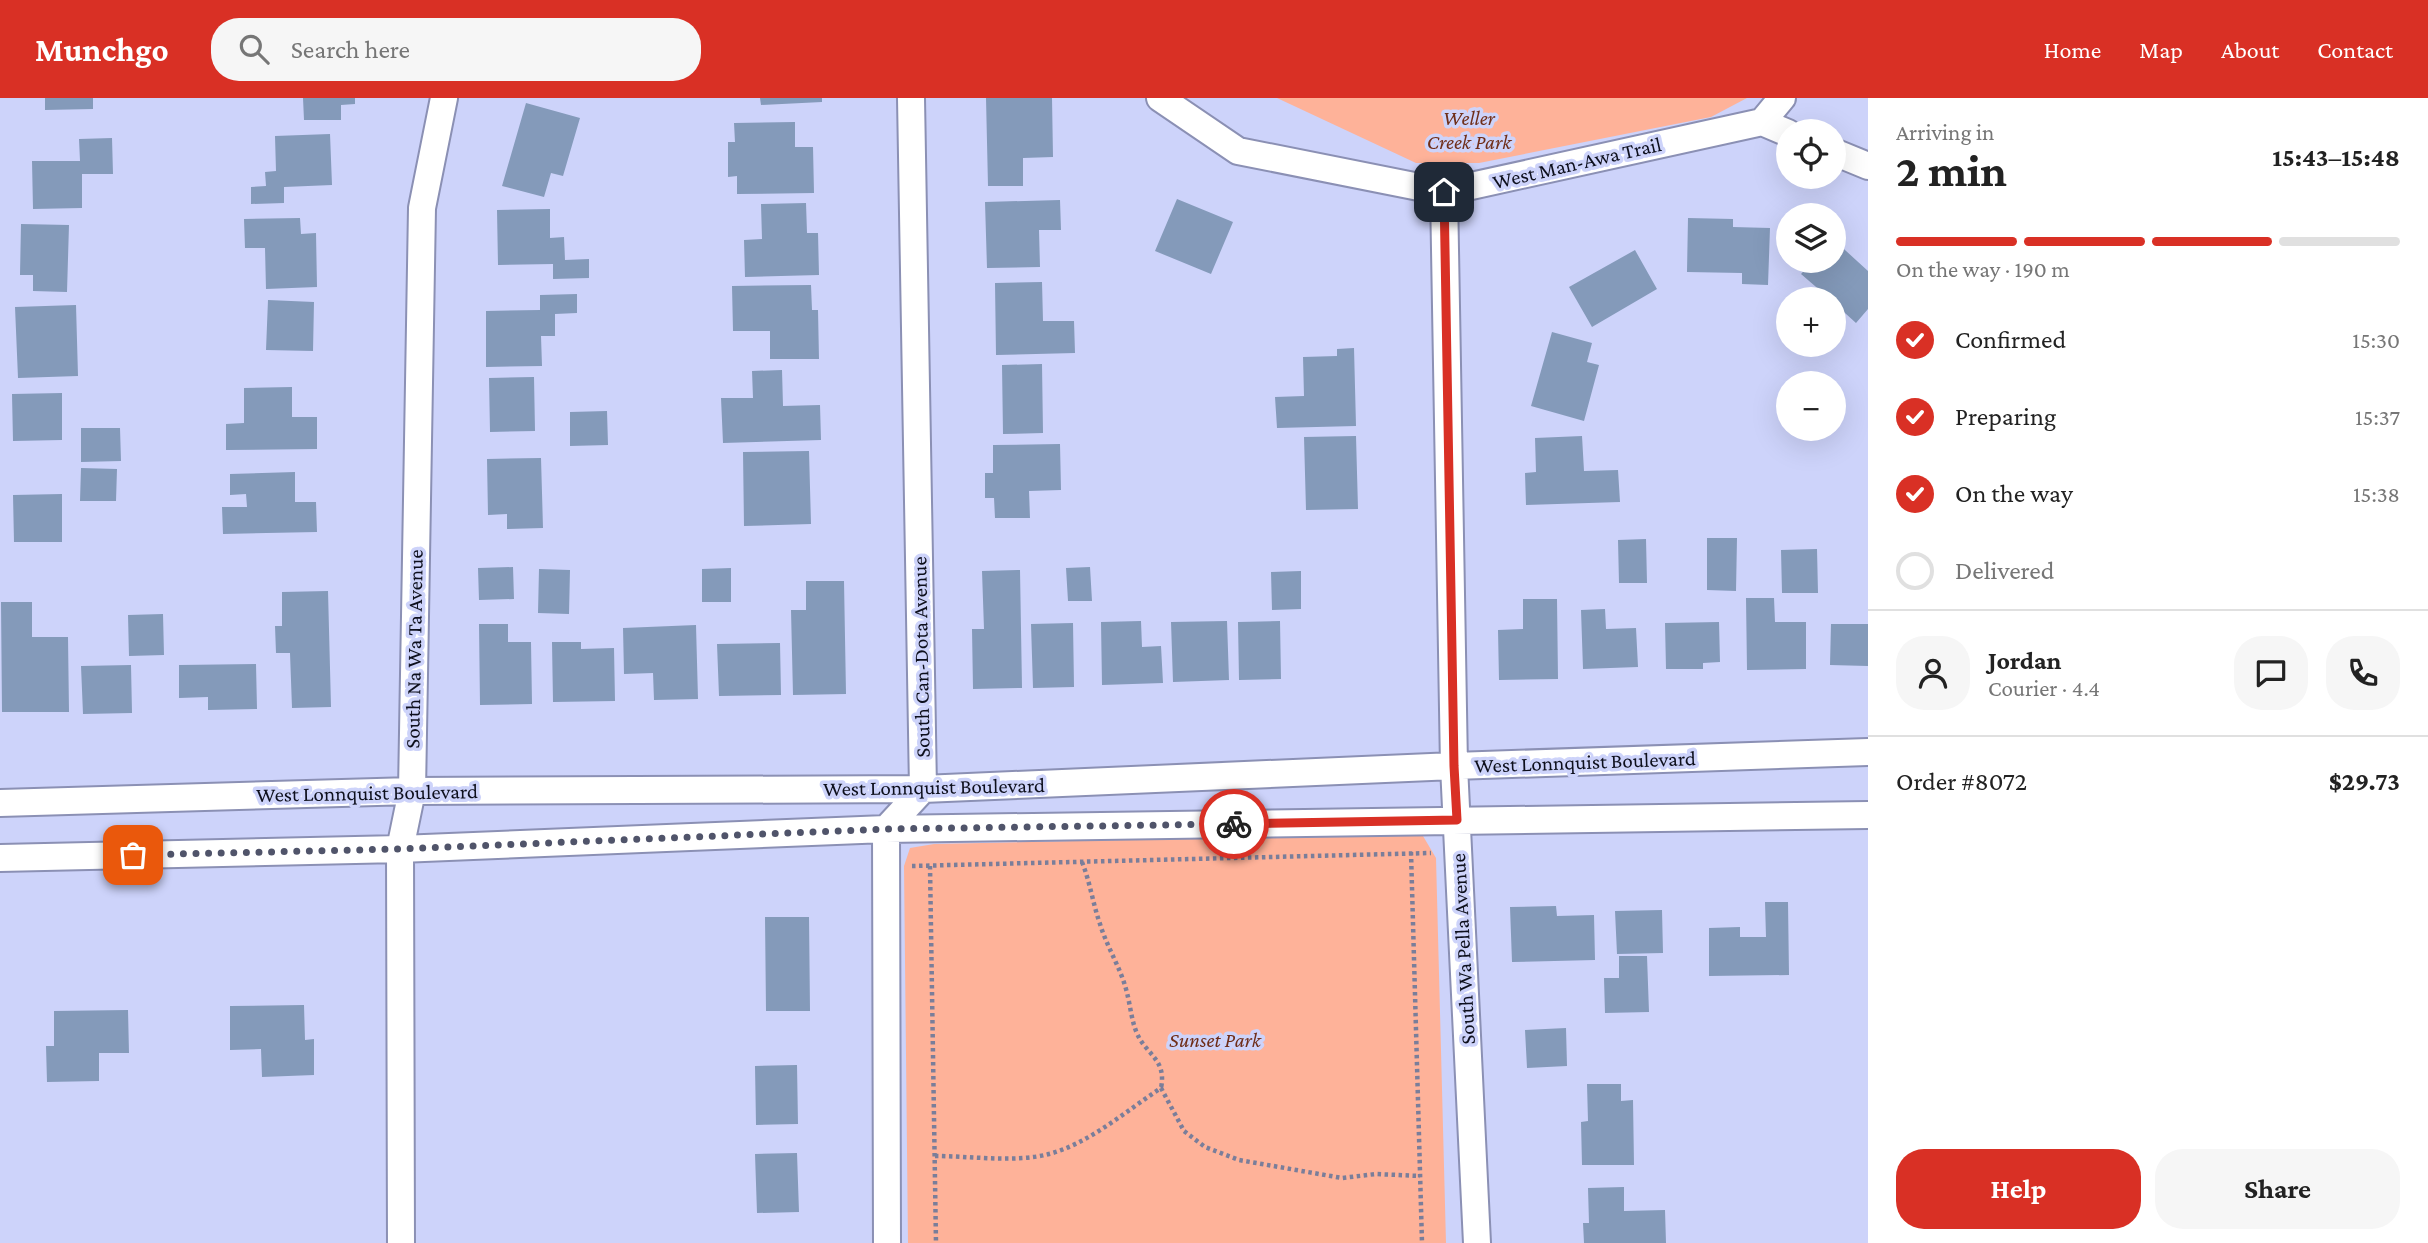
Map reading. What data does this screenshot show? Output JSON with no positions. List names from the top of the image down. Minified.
{"streets":{"street":["West Man-Awa Trail","South Na Wa Ta Avenue","South Can-Dota Avenue","West Lonnquist Boulevard","South Wa Pella Avenue"]},"crossings":[["West Man-Awa Trail","South Wa Pella Avenue"],["South Na Wa Ta Avenue","West Lonnquist Boulevard"],["South Can-Dota Avenue","West Lonnquist Boulevard"],["West Lonnquist Boulevard","South Wa Pella Avenue"]],"parks":["Weller Creek Park","Sunset Park"],"page":{"header":"Munchgo","search":"Search here","nav":["Home","Map","About","Contact"],"heading":["2 min","Arriving in","15:43–15:48"],"panel":["Jordan","Courier · 4.4","Order #8072","$29.73"],"map_buttons":["+","−"],"bar":"On the way · 190 m","list":[["Confirmed","15:30"],["Preparing","15:37"],["On the way","15:38"],"Delivered"],"buttons":["Help","Share"]}}
